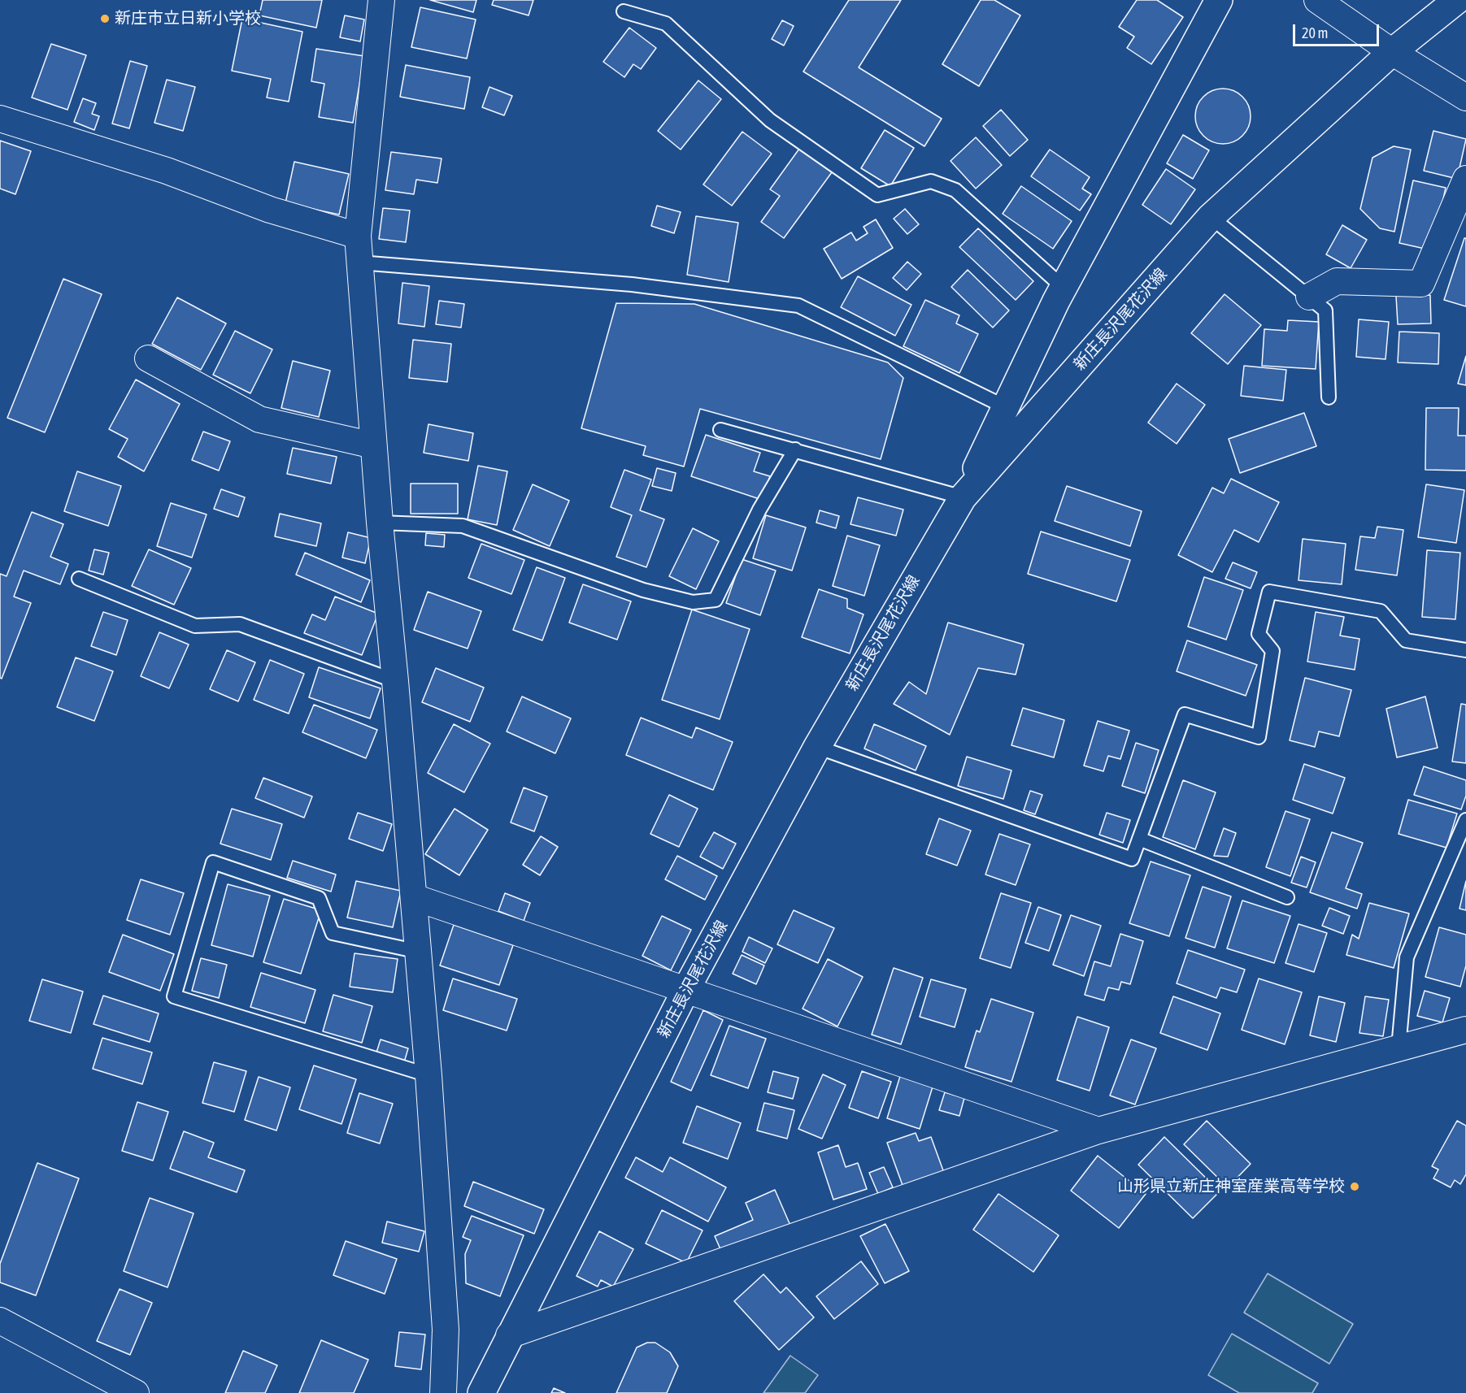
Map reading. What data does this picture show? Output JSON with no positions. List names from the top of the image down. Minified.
{"streets":{"main road":["新庄長沢尾花沢線"]},"places":["新庄市立日新小学校","山形県立新庄神室産業高等学校"],"scale_bar":"20 m"}
